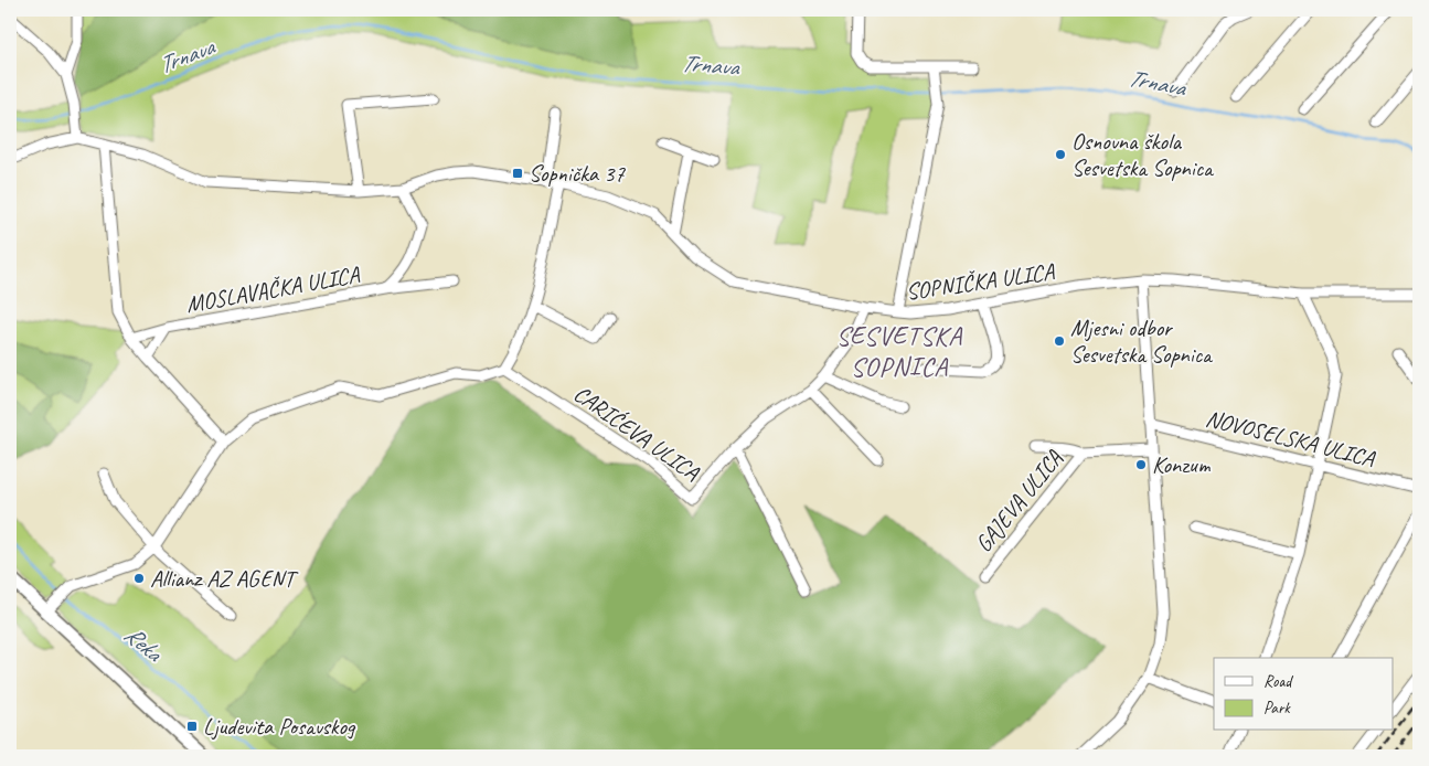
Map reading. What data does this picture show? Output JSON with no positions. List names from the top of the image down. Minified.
{"streets":{"street":["SOPNIČKA ULICA","MOSLAVAČKA ULICA","CARIĆEVA ULICA","NOVOSELSKA ULICA","GAJEVA ULICA"]},"crossings":[["SOPNIČKA ULICA","MOSLAVAČKA ULICA"],["SOPNIČKA ULICA","CARIĆEVA ULICA"]],"districts":["SESVETSKA SOPNICA"],"water":["Trnava","Reka"],"places":{"other":["Osnovna škola Sesvetska Sopnica","Mjesni odbor Sesvetska Sopnica","Konzum","Allianz AZ AGENT"],"transit":["Sopnička 37","Ljudevita Posavskog"]},"legend":["Road","Park"]}
